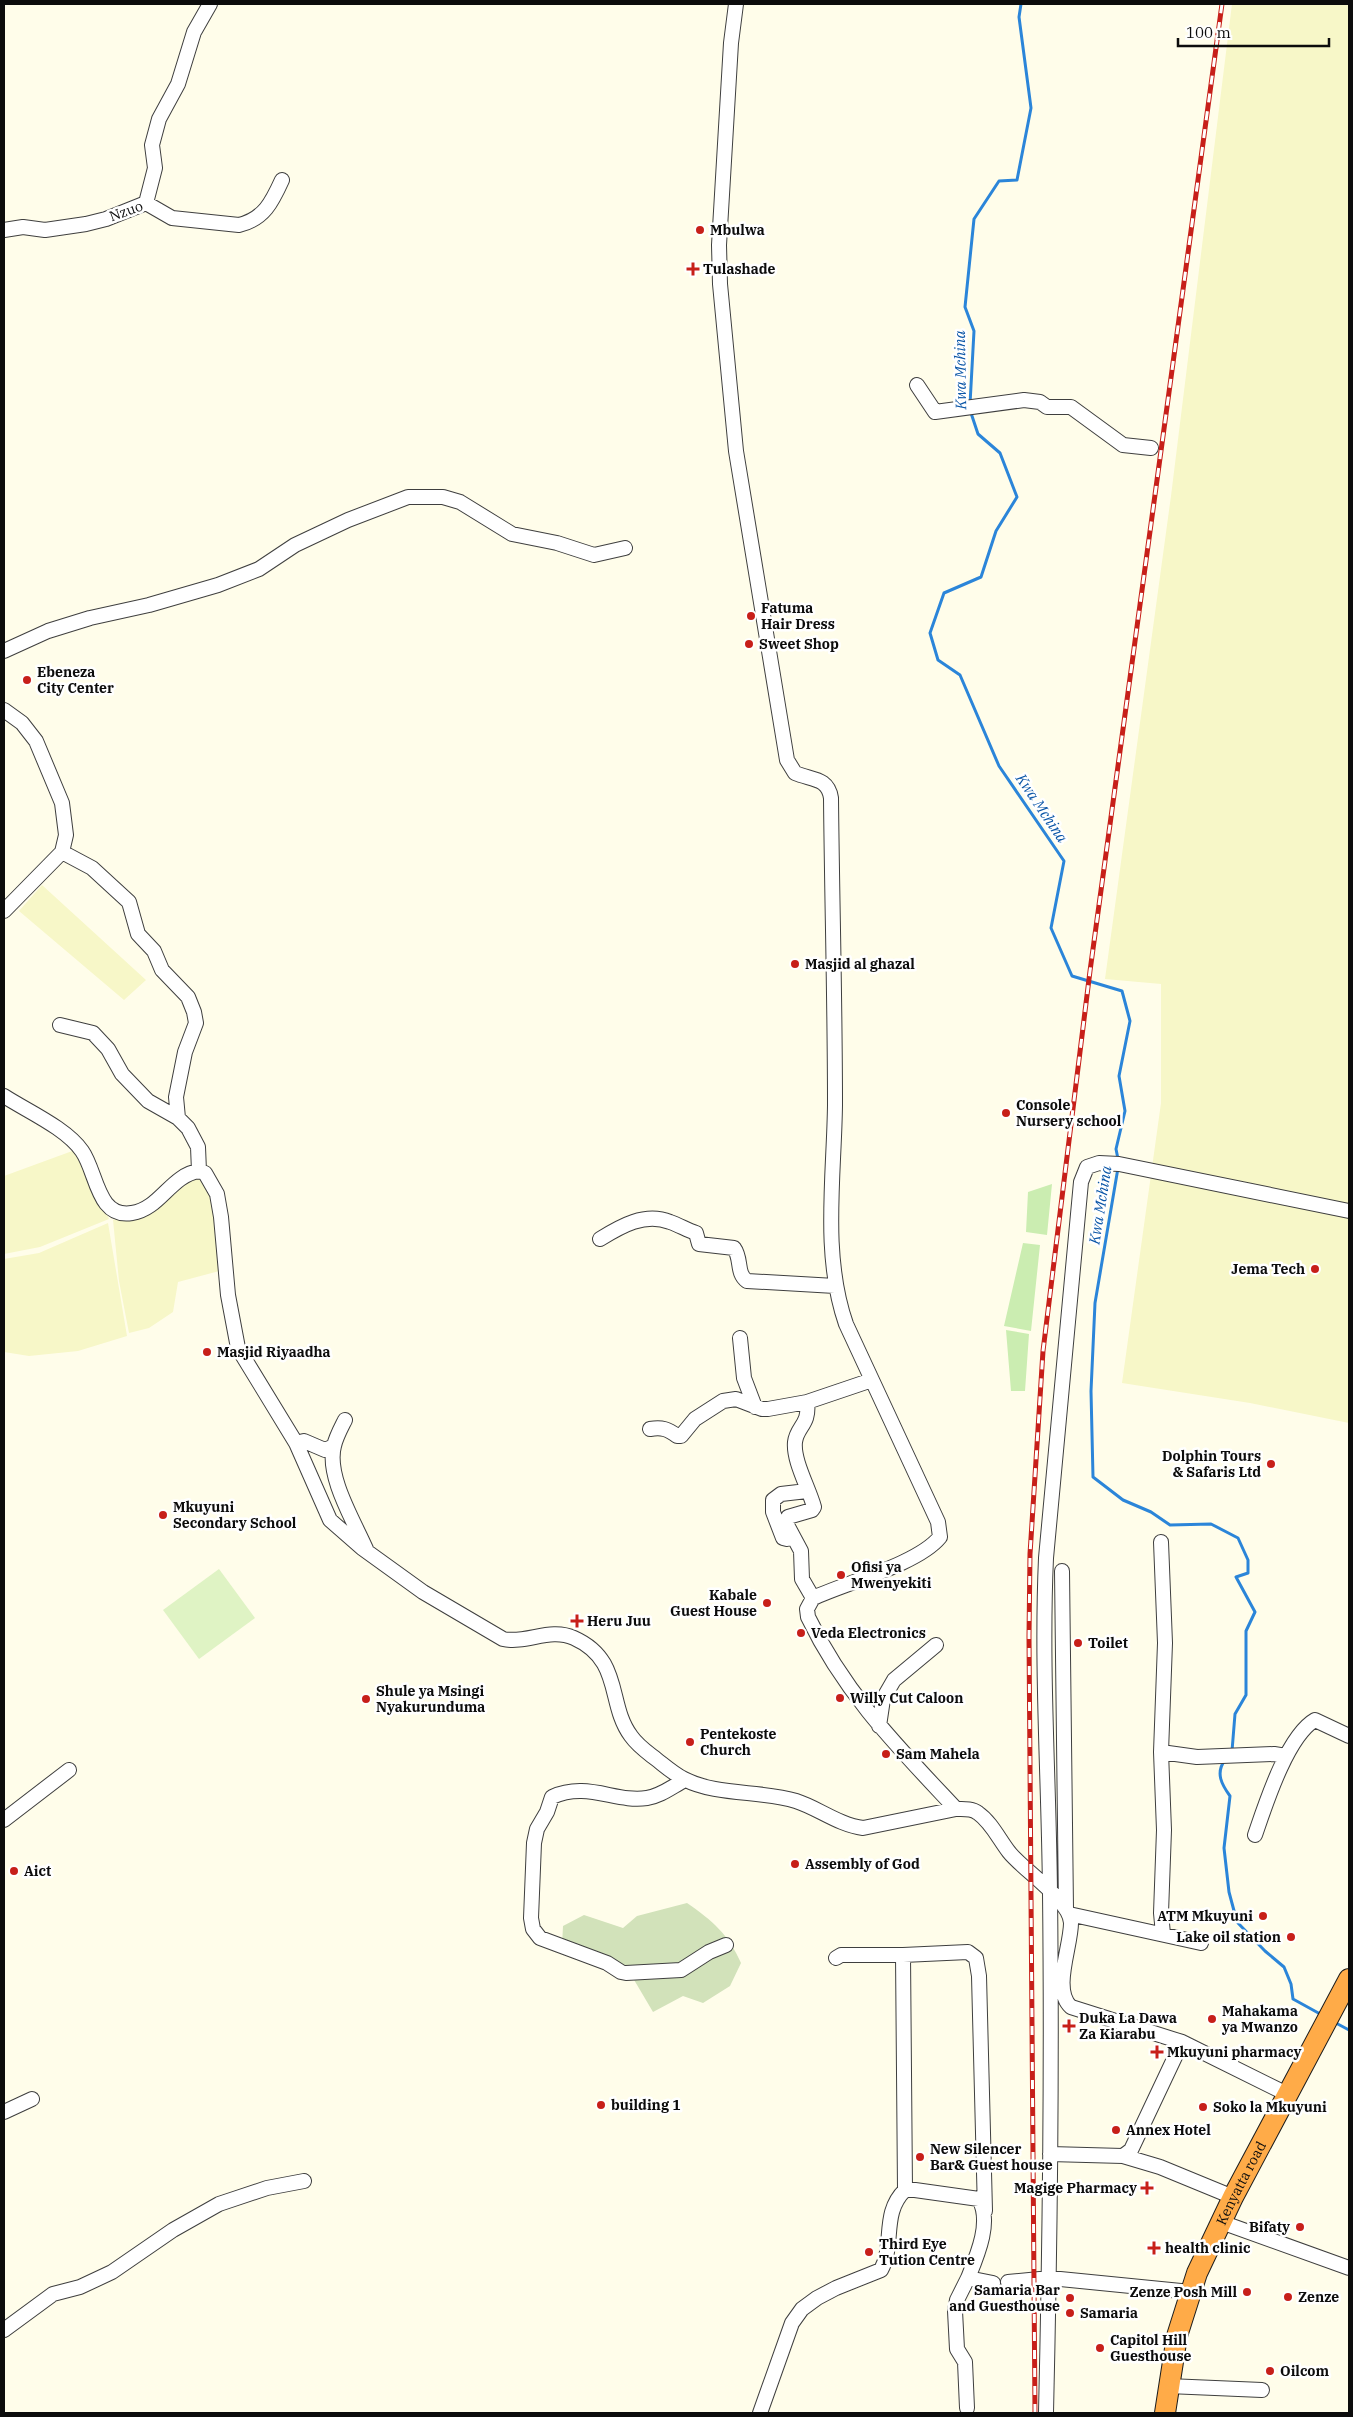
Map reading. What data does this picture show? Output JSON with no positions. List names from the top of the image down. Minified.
{"streets":{"highway":["Kenyatta road"],"street":["Nzuo"]},"water":["Kwa Mchina"],"places":{"other":["Mbulwa","Fatuma Hair Dress","Sweet Shop","Ebeneza City Center","Masjid al ghazal","Console Nursery school","Jema Tech","Masjid Riyaadha","Dolphin Tours & Safaris Ltd","Mkuyuni Secondary School","Ofisi ya Mwenyekiti","Kabale Guest House","Veda Electronics","Toilet","Willy Cut Caloon","Shule ya Msingi Nyakurunduma","Pentekoste Church","Sam Mahela","Assembly of God","Aict","ATM Mkuyuni","Lake oil station","Mahakama ya Mwanzo","building 1","Soko la Mkuyuni","Annex Hotel","New Silencer Bar& Guest house","Bifaty","Third Eye Tution Centre","Zenze Posh Mill","Zenze","Samaria Bar and Guesthouse","Samaria","Capitol Hill Guesthouse","Oilcom"],"health":["Tulashade","Heru Juu","Duka La Dawa Za Kiarabu","Mkuyuni pharmacy","Magige Pharmacy","health clinic"]},"scale_bar":"100 m"}
